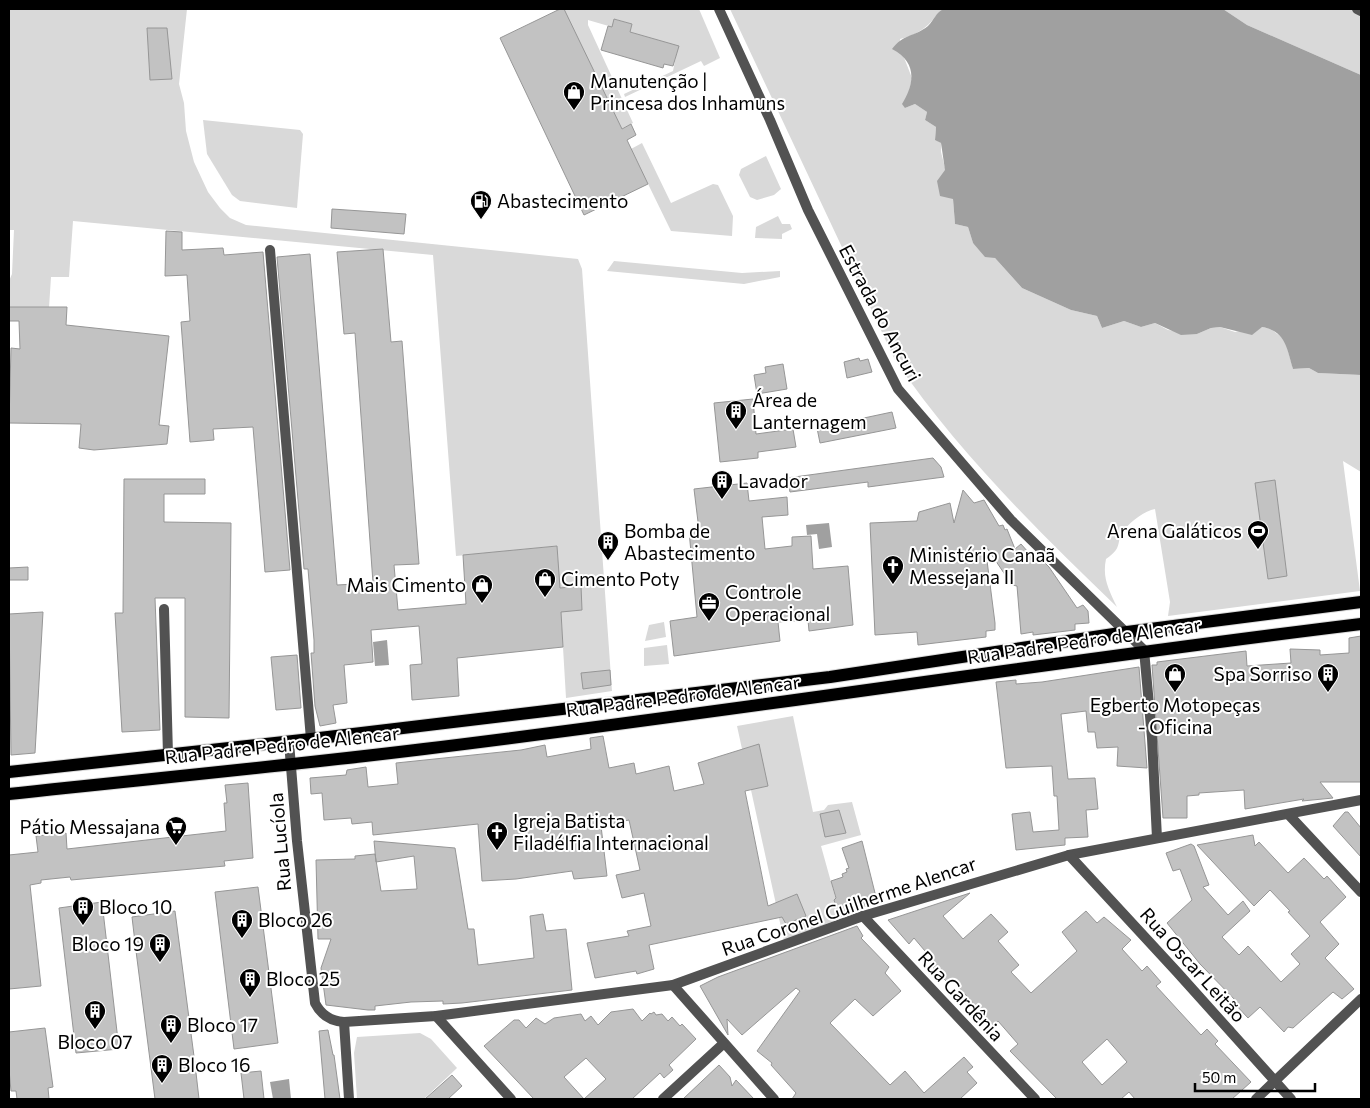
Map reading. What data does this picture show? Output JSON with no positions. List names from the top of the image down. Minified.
{"streets":{"main road":["Rua Padre Pedro de Alencar"],"street":["Estrada do Ancuri","Rua Lucíola","Rua Coronel Guilherme Alencar","Rua Oscar Leitão","Rua Gardênia"]},"crossings":[["Estrada do Ancuri","Rua Padre Pedro de Alencar"],["Rua Padre Pedro de Alencar","Rua Lucíola"],["Rua Lucíola","Rua Coronel Guilherme Alencar"],["Rua Coronel Guilherme Alencar","Rua Oscar Leitão"],["Rua Coronel Guilherme Alencar","Rua Gardênia"]],"places":{"shop":["Manutenção | Princesa dos Inhamuns","Cimento Poty","Mais Cimento","Egberto Motopeças - Oficina"],"fuel station":["Abastecimento"],"building":["Área de Lanternagem","Lavador","Bomba de Abastecimento","Spa Sorriso","Bloco 10","Bloco 26","Bloco 19","Bloco 25","Bloco 07","Bloco 17","Bloco 16"],"sports":["Arena Galáticos"],"church":["Ministério Canaã Messejana II","Igreja Batista Filadélfia Internacional"],"office":["Controle Operacional"],"supermarket":["Pátio Messajana"]},"scale_bar":"50 m"}
